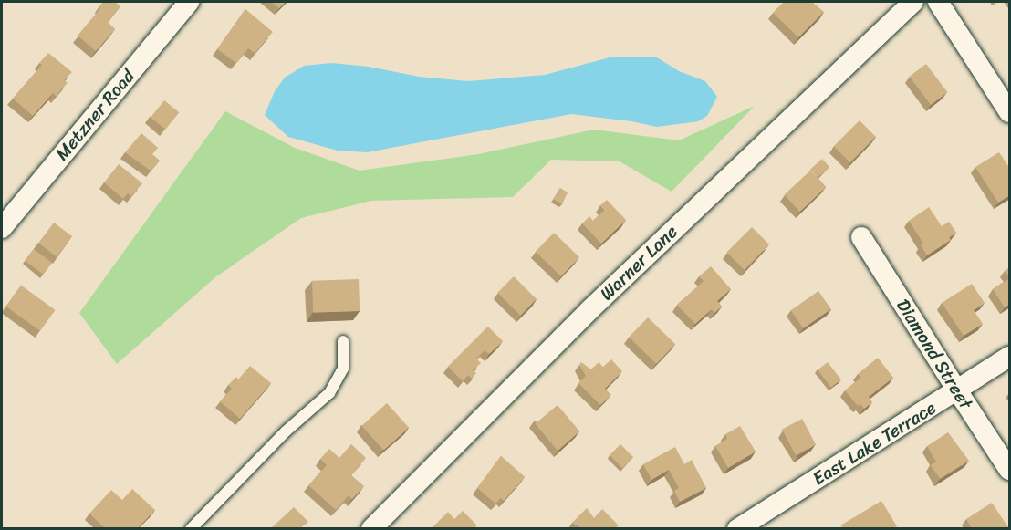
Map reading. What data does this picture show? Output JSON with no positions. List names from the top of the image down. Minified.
{"streets":{"street":["Metzner Road","Warner Lane","Diamond Street","East Lake Terrace"]},"crossings":[["Diamond Street","East Lake Terrace"]]}
